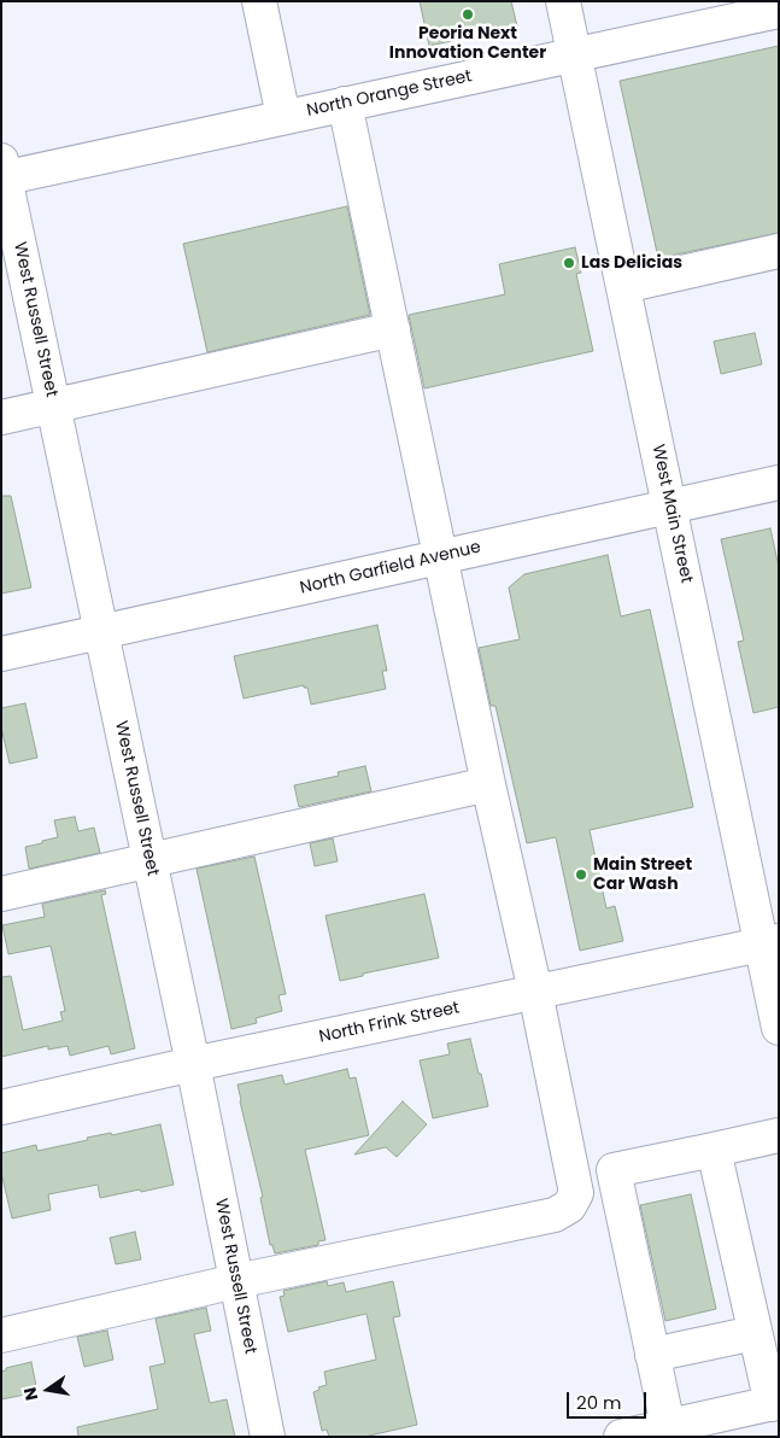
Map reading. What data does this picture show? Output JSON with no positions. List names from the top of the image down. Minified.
{"streets":{"street":["North Orange Street","West Russell Street","West Main Street","North Garfield Avenue","North Frink Street"]},"crossings":[["North Orange Street","West Russell Street"],["North Orange Street","West Main Street"],["West Russell Street","North Garfield Avenue"],["West Russell Street","North Frink Street"],["West Main Street","North Garfield Avenue"],["West Main Street","North Frink Street"]],"places":["Peoria Next Innovation Center","Las Delicias","Main Street Car Wash"],"scale_bar":"20 m","north":"left"}
